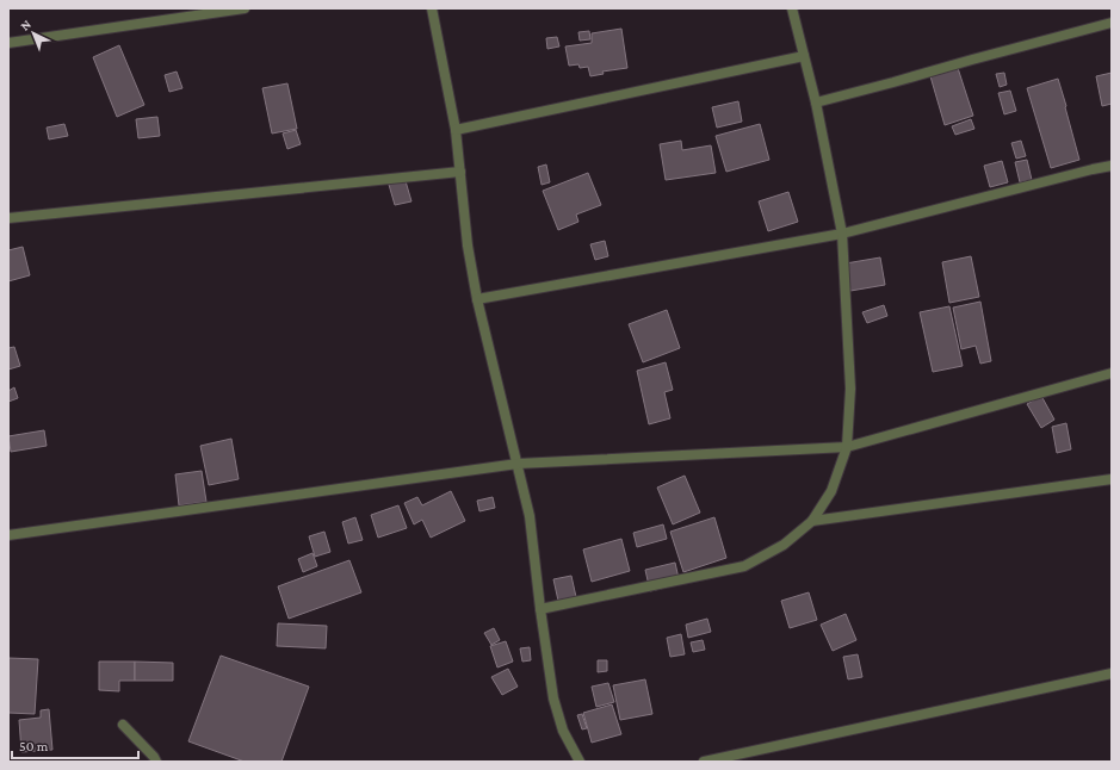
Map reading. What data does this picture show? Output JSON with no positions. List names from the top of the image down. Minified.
{"scale_bar":"50 m","north":"top left"}
